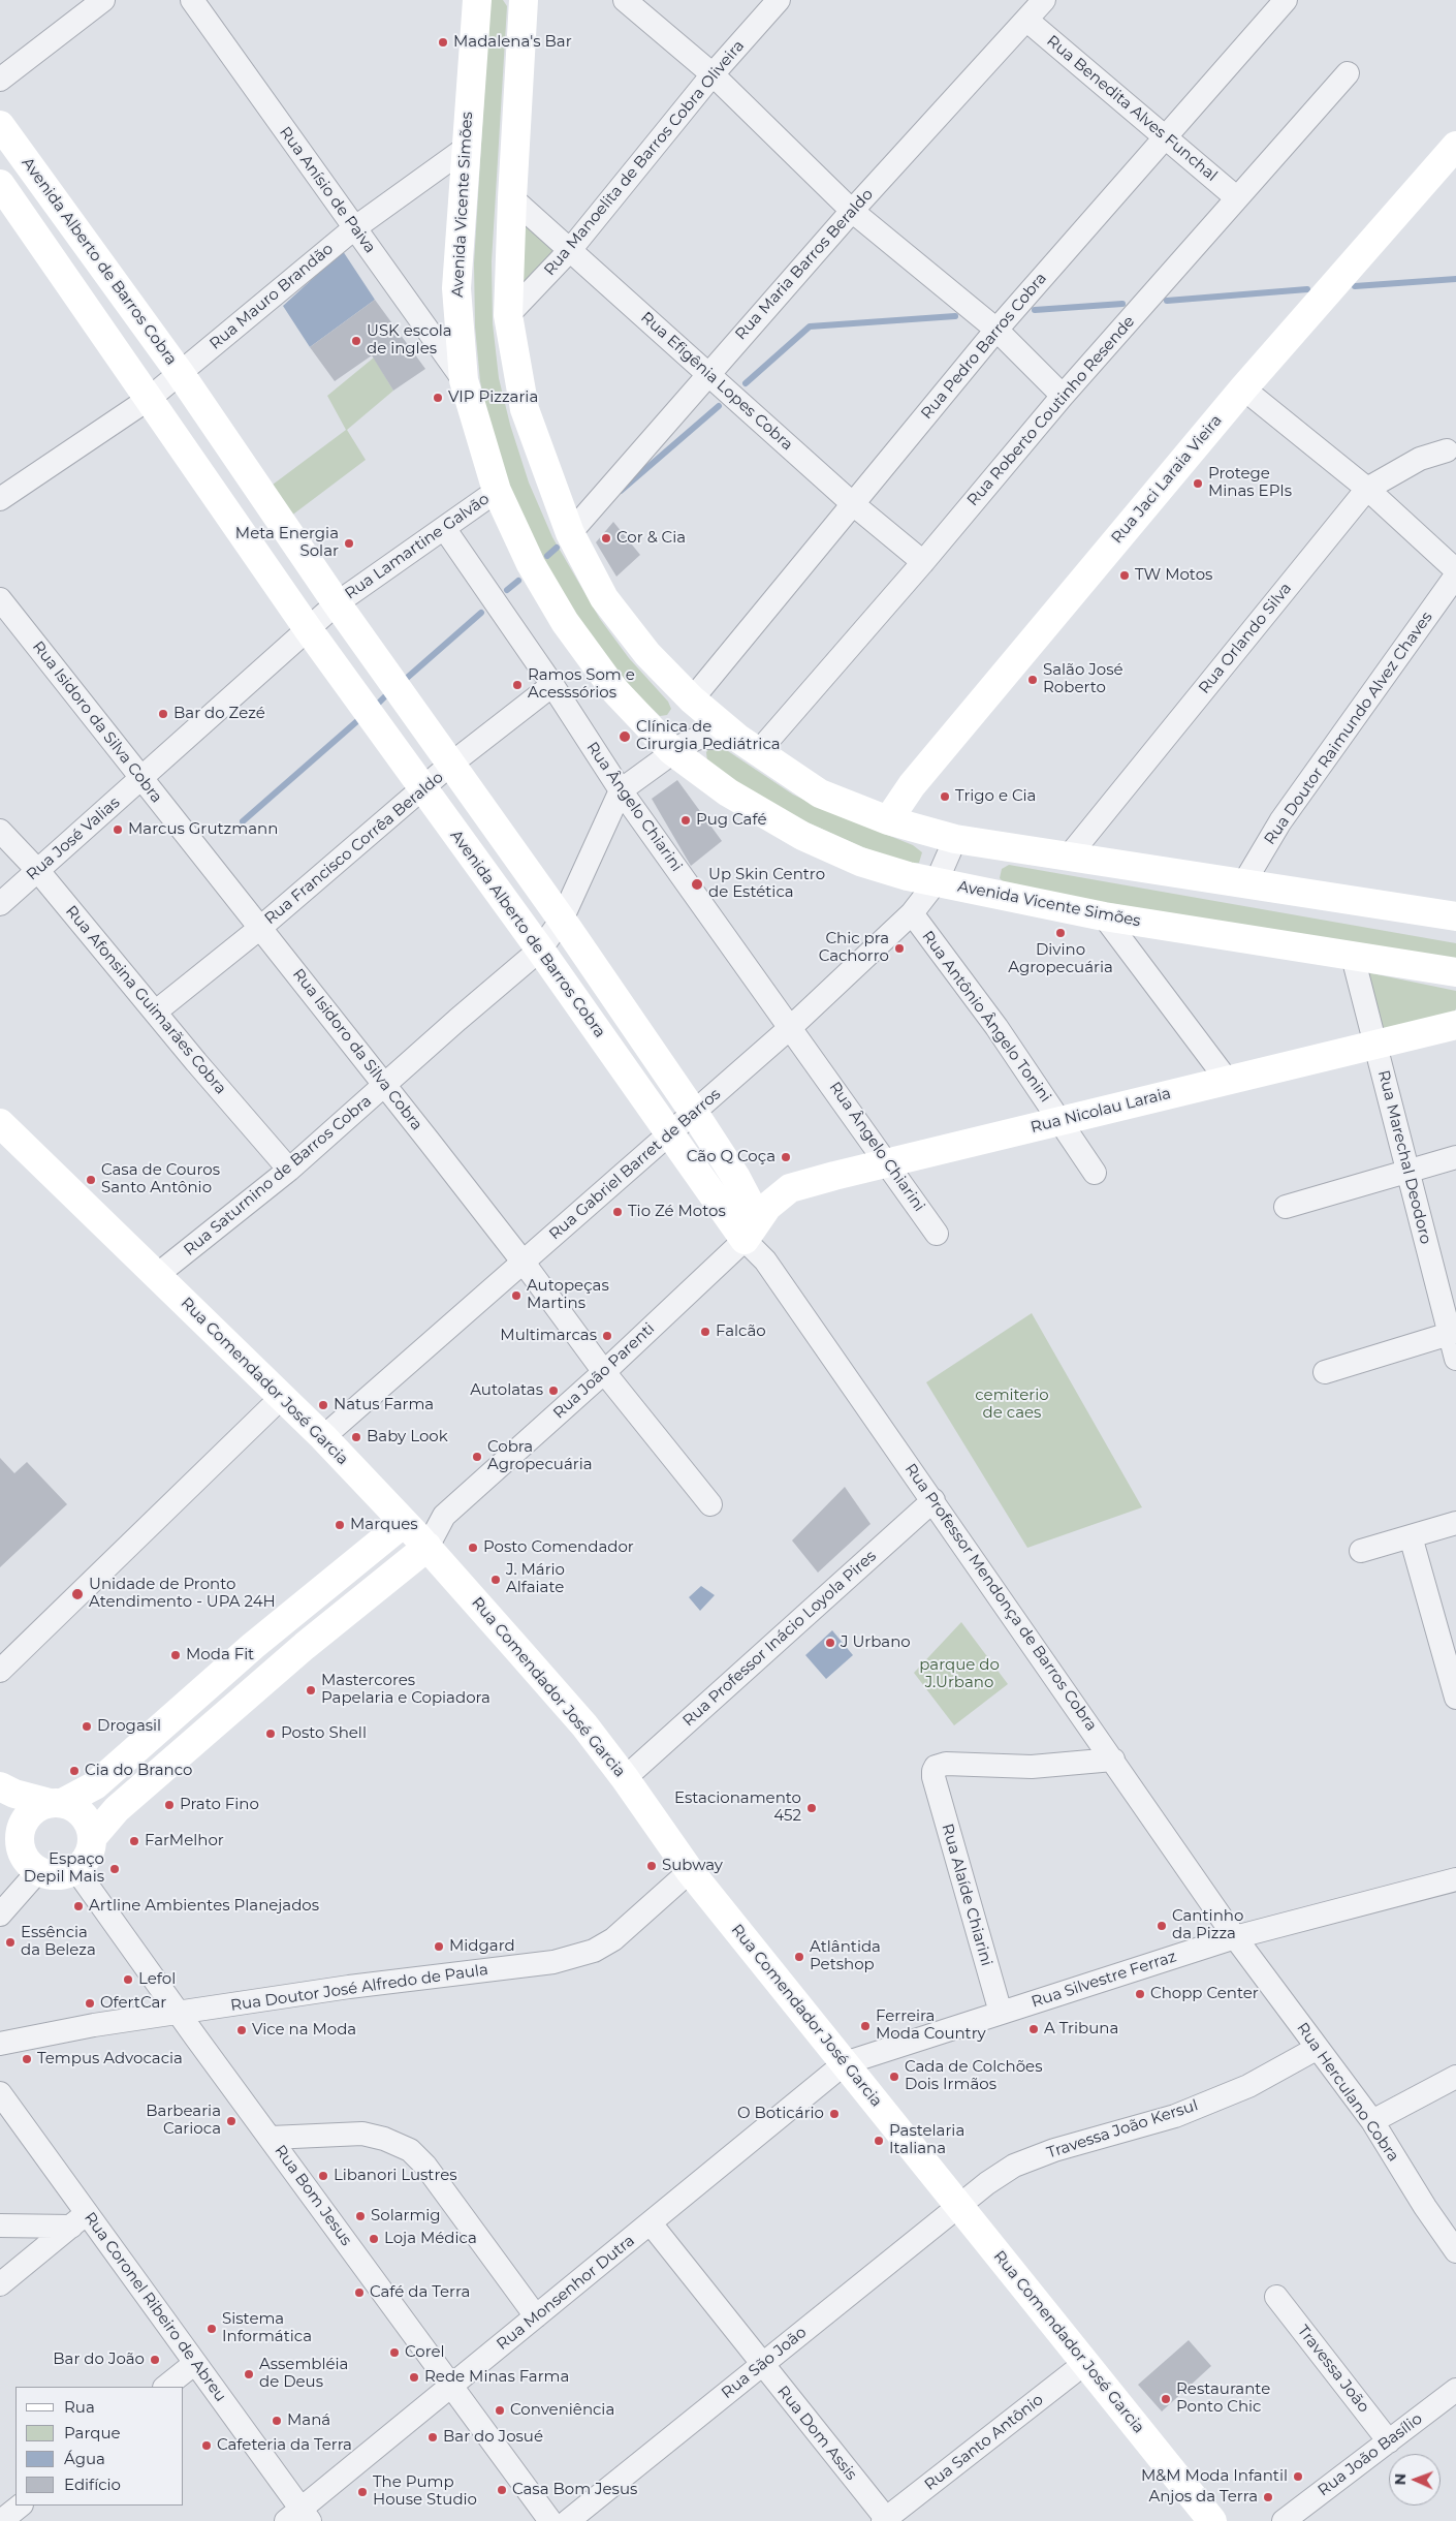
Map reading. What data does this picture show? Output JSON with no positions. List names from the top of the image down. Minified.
{"streets":{"street":["Rua Benedita Alves Funchal","Rua Manoelita de Barros Cobra Oliveira","Rua Anísio de Paiva","Avenida Vicente Simões","Avenida Alberto de Barros Cobra","Rua Maria Barros Beraldo","Rua Mauro Brandão","Rua Pedro Barros Cobra","Rua Efigênia Lopes Cobra","Rua Roberto Coutinho Resende","Rua Jaci Laraia Vieira","Rua Lamartine Galvão","Rua Orlando Silva","Rua Isidoro da Silva Cobra","Rua Doutor Raimundo Alvez Chaves","Rua Ângelo Chiarini","Rua José Valias","Rua Francisco Corrêa Beraldo","Rua Afonsina Guimarães Cobra","Rua Antônio Ângelo Tonini","Rua Nicolau Laraia","Rua Marechal Deodoro","Rua Gabriel Barret de Barros","Rua Saturnino de Barros Cobra","Rua João Parenti","Rua Comendador José Garcia","Rua Professor Mendonça de Barros Cobra","Rua Professor Inácio Loyola Pires","Rua Alaíde Chiarini","Rua Silvestre Ferraz","Rua Doutor José Alfredo de Paula","Rua Herculano Cobra","Travessa João Kersul","Rua Bom Jesus","Rua Monsenhor Dutra","Rua Coronel Ribeiro de Abreu","Rua São João","Travessa João","Rua Dom Assis","Rua Santo Antônio","Rua João Basílio"]},"crossings":[["Rua Benedita Alves Funchal","Rua Maria Barros Beraldo"],["Rua Benedita Alves Funchal","Rua Pedro Barros Cobra"],["Rua Benedita Alves Funchal","Rua Roberto Coutinho Resende"],["Rua Manoelita de Barros Cobra Oliveira","Rua Efigênia Lopes Cobra"],["Rua Anísio de Paiva","Avenida Vicente Simões"],["Rua Anísio de Paiva","Rua Mauro Brandão"],["Avenida Vicente Simões","Rua Mauro Brandão"],["Avenida Vicente Simões","Rua Lamartine Galvão"],["Avenida Vicente Simões","Rua Marechal Deodoro"],["Avenida Vicente Simões","Rua Gabriel Barret de Barros"],["Avenida Vicente Simões","Rua Saturnino de Barros Cobra"],["Avenida Alberto de Barros Cobra","Rua Mauro Brandão"],["Avenida Alberto de Barros Cobra","Rua Lamartine Galvão"],["Avenida Alberto de Barros Cobra","Rua José Valias"],["Avenida Alberto de Barros Cobra","Rua Francisco Corrêa Beraldo"],["Avenida Alberto de Barros Cobra","Rua Nicolau Laraia"],["Avenida Alberto de Barros Cobra","Rua Gabriel Barret de Barros"],["Avenida Alberto de Barros Cobra","Rua Saturnino de Barros Cobra"],["Avenida Alberto de Barros Cobra","Rua João Parenti"],["Avenida Alberto de Barros Cobra","Rua Professor Mendonça de Barros Cobra"],["Rua Maria Barros Beraldo","Rua Efigênia Lopes Cobra"],["Rua Pedro Barros Cobra","Rua Efigênia Lopes Cobra"],["Rua Efigênia Lopes Cobra","Rua Roberto Coutinho Resende"],["Rua Lamartine Galvão","Rua Ângelo Chiarini"],["Rua Isidoro da Silva Cobra","Rua José Valias"],["Rua Isidoro da Silva Cobra","Rua Francisco Corrêa Beraldo"],["Rua Isidoro da Silva Cobra","Rua Gabriel Barret de Barros"],["Rua Isidoro da Silva Cobra","Rua Saturnino de Barros Cobra"],["Rua Isidoro da Silva Cobra","Rua João Parenti"],["Rua Ângelo Chiarini","Rua Francisco Corrêa Beraldo"],["Rua Ângelo Chiarini","Rua Nicolau Laraia"],["Rua Ângelo Chiarini","Rua Gabriel Barret de Barros"],["Rua Ângelo Chiarini","Rua Saturnino de Barros Cobra"],["Rua José Valias","Rua Afonsina Guimarães Cobra"],["Rua Francisco Corrêa Beraldo","Rua Afonsina Guimarães Cobra"],["Rua Afonsina Guimarães Cobra","Rua Saturnino de Barros Cobra"],["Rua Antônio Ângelo Tonini","Rua Nicolau Laraia"],["Rua Antônio Ângelo Tonini","Rua Gabriel Barret de Barros"],["Rua Nicolau Laraia","Rua Marechal Deodoro"],["Rua Nicolau Laraia","Rua João Parenti"],["Rua Nicolau Laraia","Rua Professor Mendonça de Barros Cobra"],["Rua Gabriel Barret de Barros","Rua Comendador José Garcia"],["Rua Saturnino de Barros Cobra","Rua Comendador José Garcia"],["Rua João Parenti","Rua Comendador José Garcia"],["Rua João Parenti","Rua Professor Mendonça de Barros Cobra"],["Rua Comendador José Garcia","Rua Professor Inácio Loyola Pires"],["Rua Comendador José Garcia","Rua Silvestre Ferraz"],["Rua Comendador José Garcia","Rua Doutor José Alfredo de Paula"],["Rua Comendador José Garcia","Travessa João Kersul"],["Rua Comendador José Garcia","Rua Monsenhor Dutra"],["Rua Comendador José Garcia","Rua São João"],["Rua Comendador José Garcia","Rua Santo Antônio"],["Rua Professor Mendonça de Barros Cobra","Rua Professor Inácio Loyola Pires"],["Rua Professor Mendonça de Barros Cobra","Rua Alaíde Chiarini"],["Rua Professor Mendonça de Barros Cobra","Rua Silvestre Ferraz"],["Rua Professor Mendonça de Barros Cobra","Rua Herculano Cobra"],["Rua Alaíde Chiarini","Rua Silvestre Ferraz"],["Rua Silvestre Ferraz","Rua Herculano Cobra"],["Rua Silvestre Ferraz","Rua Monsenhor Dutra"],["Rua Doutor José Alfredo de Paula","Rua Bom Jesus"],["Rua Herculano Cobra","Travessa João Kersul"],["Travessa João Kersul","Rua São João"],["Rua Bom Jesus","Rua Monsenhor Dutra"],["Rua Monsenhor Dutra","Rua Coronel Ribeiro de Abreu"],["Rua Monsenhor Dutra","Rua Dom Assis"],["Rua São João","Rua Dom Assis"],["Travessa João","Rua João Basílio"],["Rua Dom Assis","Rua Santo Antônio"]],"parks":["cemiterio de caes","parque do J.Urbano"],"places":["Madalena's Bar","USK escola de ingles","VIP Pizzaria","Protege Minas EPIs","Cor & Cia","Meta Energia Solar","TW Motos","Salão José Roberto","Ramos Som e Acesssórios","Bar do Zezé","Clínica de Cirurgia Pediátrica","Trigo e Cia","Pug Café","Marcus Grutzmann","Up Skin Centro de Estética","Divino Agropecuária","Chic pra Cachorro","Cão Q Coça","Casa de Couros Santo Antônio","Tio Zé Motos","Autopeças Martins","Falcão","Multimarcas","Autolatas","Natus Farma","Baby Look","Cobra Agropecuária","Marques","Posto Comendador","J. Mário Alfaiate","Unidade de Pronto Atendimento - UPA 24H","J Urbano","Moda Fit","Mastercores Papelaria e Copiadora","Drogasil","Posto Shell","Cia do Branco","Prato Fino","Estacionamento 452","FarMelhor","Subway","Espaço Depil Mais","Artline Ambientes Planejados","Cantinho da Pizza","Essência da Beleza","Midgard","Atlântida Petshop","Lefol","Chopp Center","OfertCar","Ferreira Moda Country","A Tribuna","Vice na Moda","Tempus Advocacia","Cada de Colchões Dois Irmãos","O Boticário","Barbearia Carioca","Pastelaria Italiana","Libanori Lustres","Solarmig","Loja Médica","Café da Terra","Sistema Informática","Corel","Bar do João","Assembléia de Deus","Rede Minas Farma","Restaurante Ponto Chic","Conveniência","Maná","Bar do Josué","Cafeteria da Terra","M&M Moda Infantil","Casa Bom Jesus","The Pump House Studio","Anjos da Terra"],"legend":["Rua","Parque","Água","Edifício"],"north":"left"}
